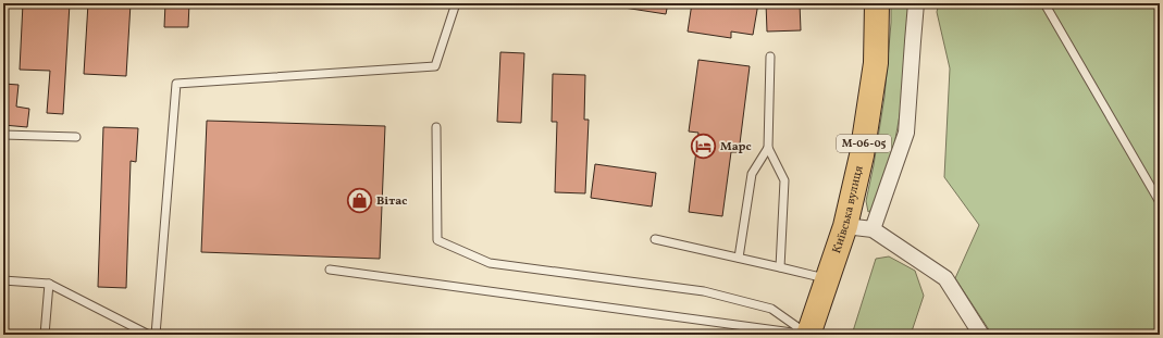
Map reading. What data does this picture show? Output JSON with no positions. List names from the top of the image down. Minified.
{"streets":{"highway":["М-06-05","Київська вулиця"]},"places":{"hotel":["Марс"],"shop":["Вітас"]}}
